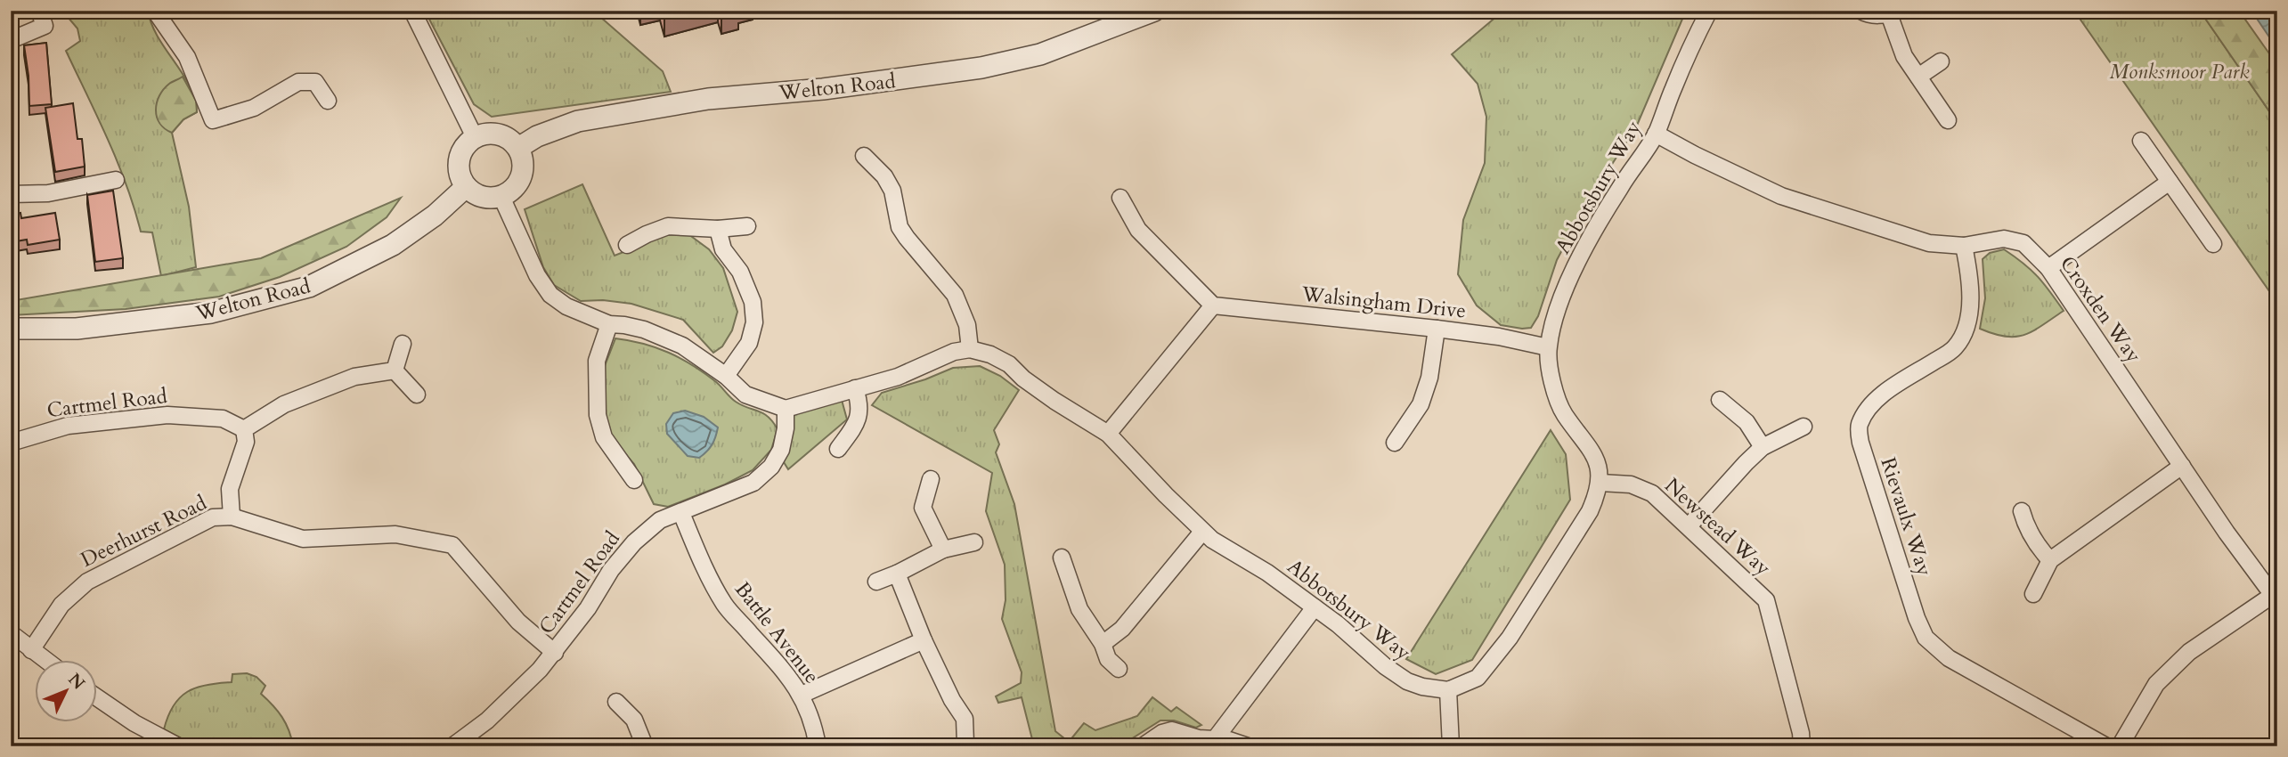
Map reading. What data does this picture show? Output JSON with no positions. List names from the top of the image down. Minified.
{"streets":{"street":["Welton Road","Abbotsbury Way","Walsingham Drive","Croxden Way","Cartmel Road","Rievaulx Way","Newstead Way","Deerhurst Road","Battle Avenue"]},"crossings":[["Abbotsbury Way","Walsingham Drive"],["Abbotsbury Way","Croxden Way"],["Abbotsbury Way","Newstead Way"],["Croxden Way","Rievaulx Way"],["Cartmel Road","Deerhurst Road"],["Cartmel Road","Battle Avenue"]],"parks":["Monksmoor Park"],"north":"top right"}
